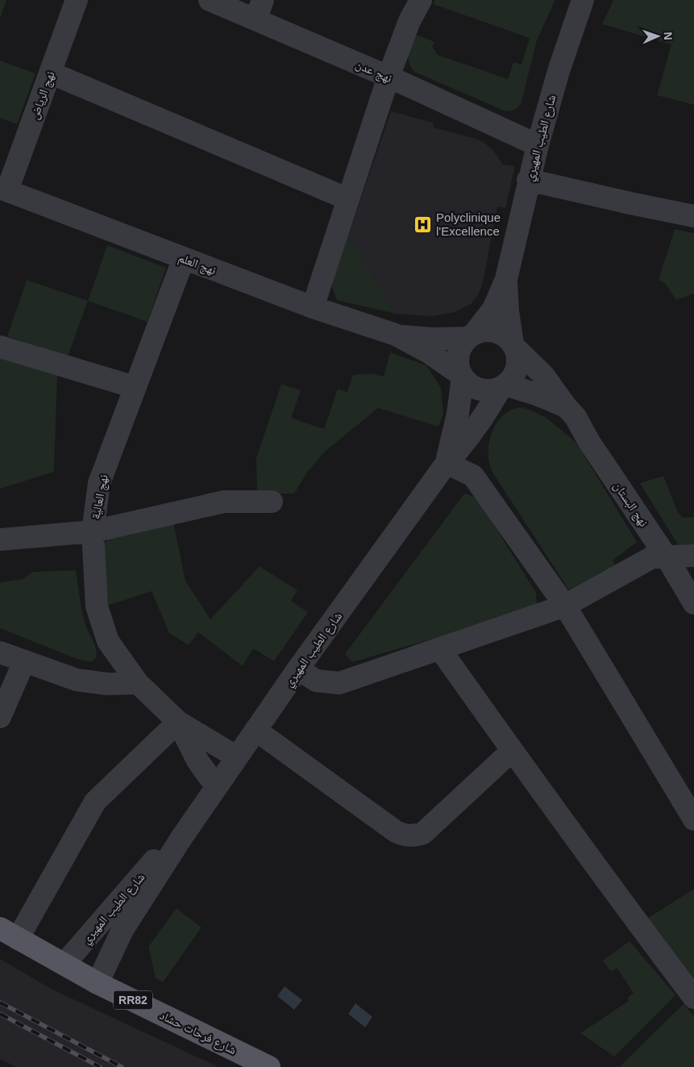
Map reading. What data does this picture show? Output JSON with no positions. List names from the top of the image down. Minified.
{"streets":{"main road":["RR82","شارع فرحات حشاد"],"street":["نهج عدن","نهج الرياض","شارع الطيب المهيري","نهج العلم","نهج العالية","نهج البستان"]},"crossings":[["نهج عدن","شارع الطيب المهيري"],["نهج الرياض","نهج العلم"],["شارع الطيب المهيري","نهج العلم"],["شارع الطيب المهيري","نهج العالية"],["شارع الطيب المهيري","نهج البستان"],["شارع الطيب المهيري","شارع فرحات حشاد"],["نهج العلم","نهج العالية"],["نهج العلم","نهج البستان"]],"places":{"hospital":["Polyclinique l'Excellence"]},"north":"right"}
